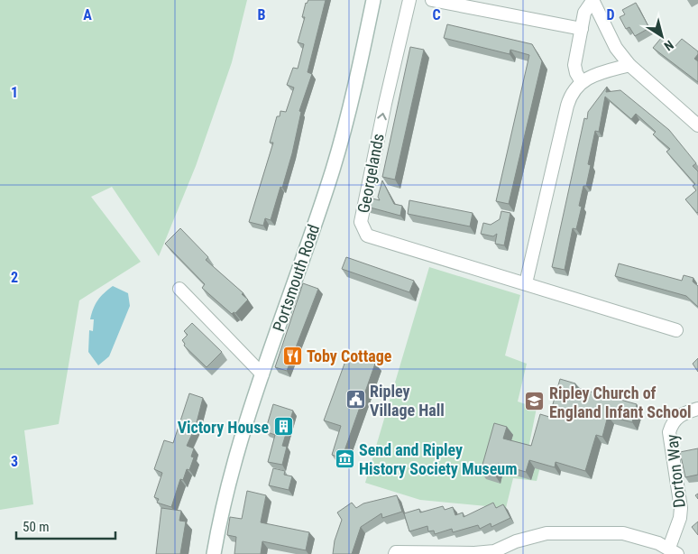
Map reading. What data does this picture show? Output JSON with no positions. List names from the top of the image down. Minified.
{"streets":{"main road":["Portsmouth Road"],"street":["Georgelands","Dorton Way"]},"places":{"restaurant":["Toby Cottage"],"public building":["Ripley Village Hall"],"school or university":["Ripley Church of England Infant School"],"building":["Victory House"],"museum":["Send and Ripley History Society Museum"]},"scale_bar":"50 m","north":"bottom right","grid":{"columns":["A","B","C","D"],"rows":["1","2","3"]}}
